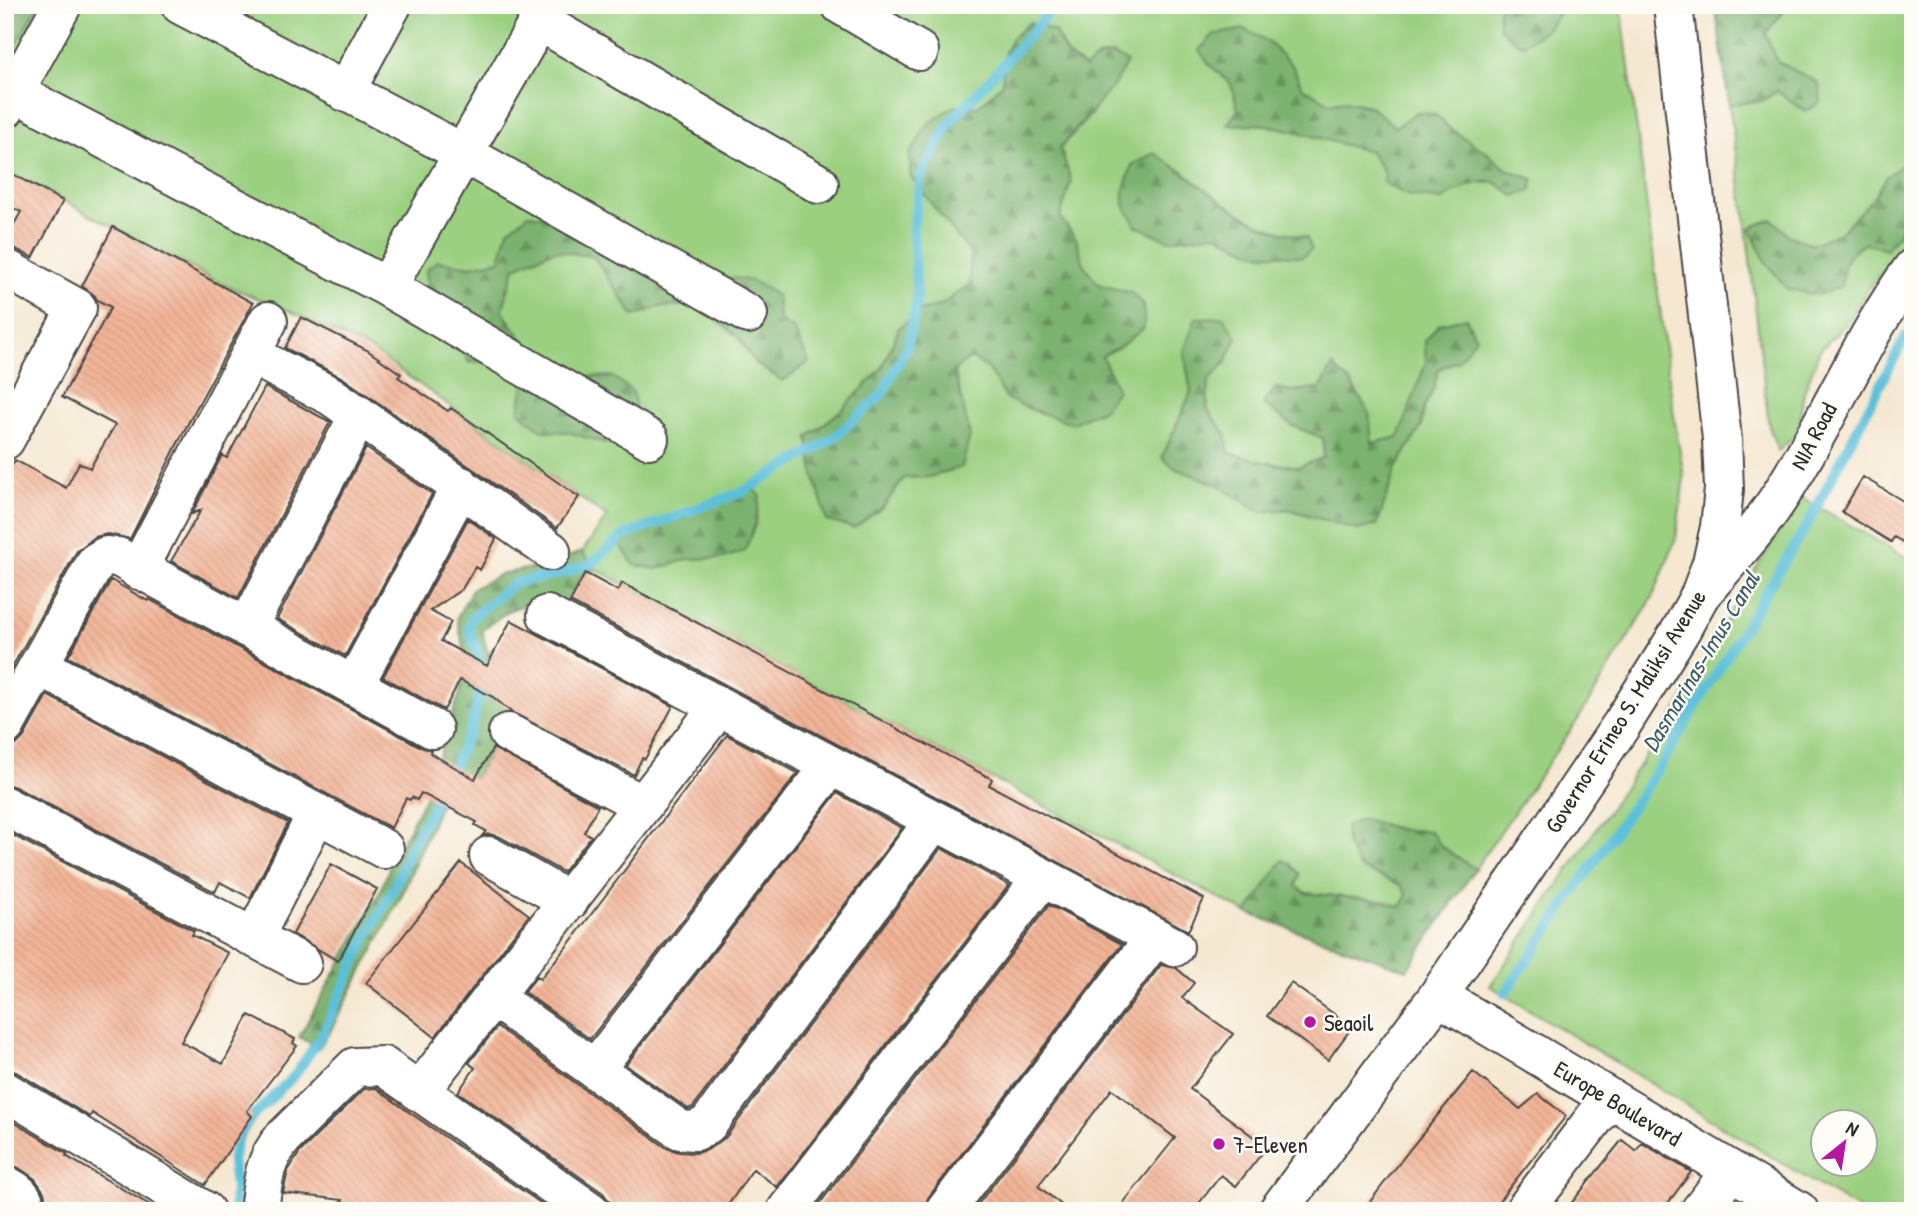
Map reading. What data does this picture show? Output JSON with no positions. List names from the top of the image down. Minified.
{"streets":{"street":["NIA Road","Governor Erineo S. Maliksi Avenue","Europe Boulevard"]},"crossings":[["NIA Road","Governor Erineo S. Maliksi Avenue"],["Governor Erineo S. Maliksi Avenue","Europe Boulevard"]],"water":["Dasmarinas-Imus Canal"],"places":["Seaoil","7-Eleven"],"north":"top right"}
